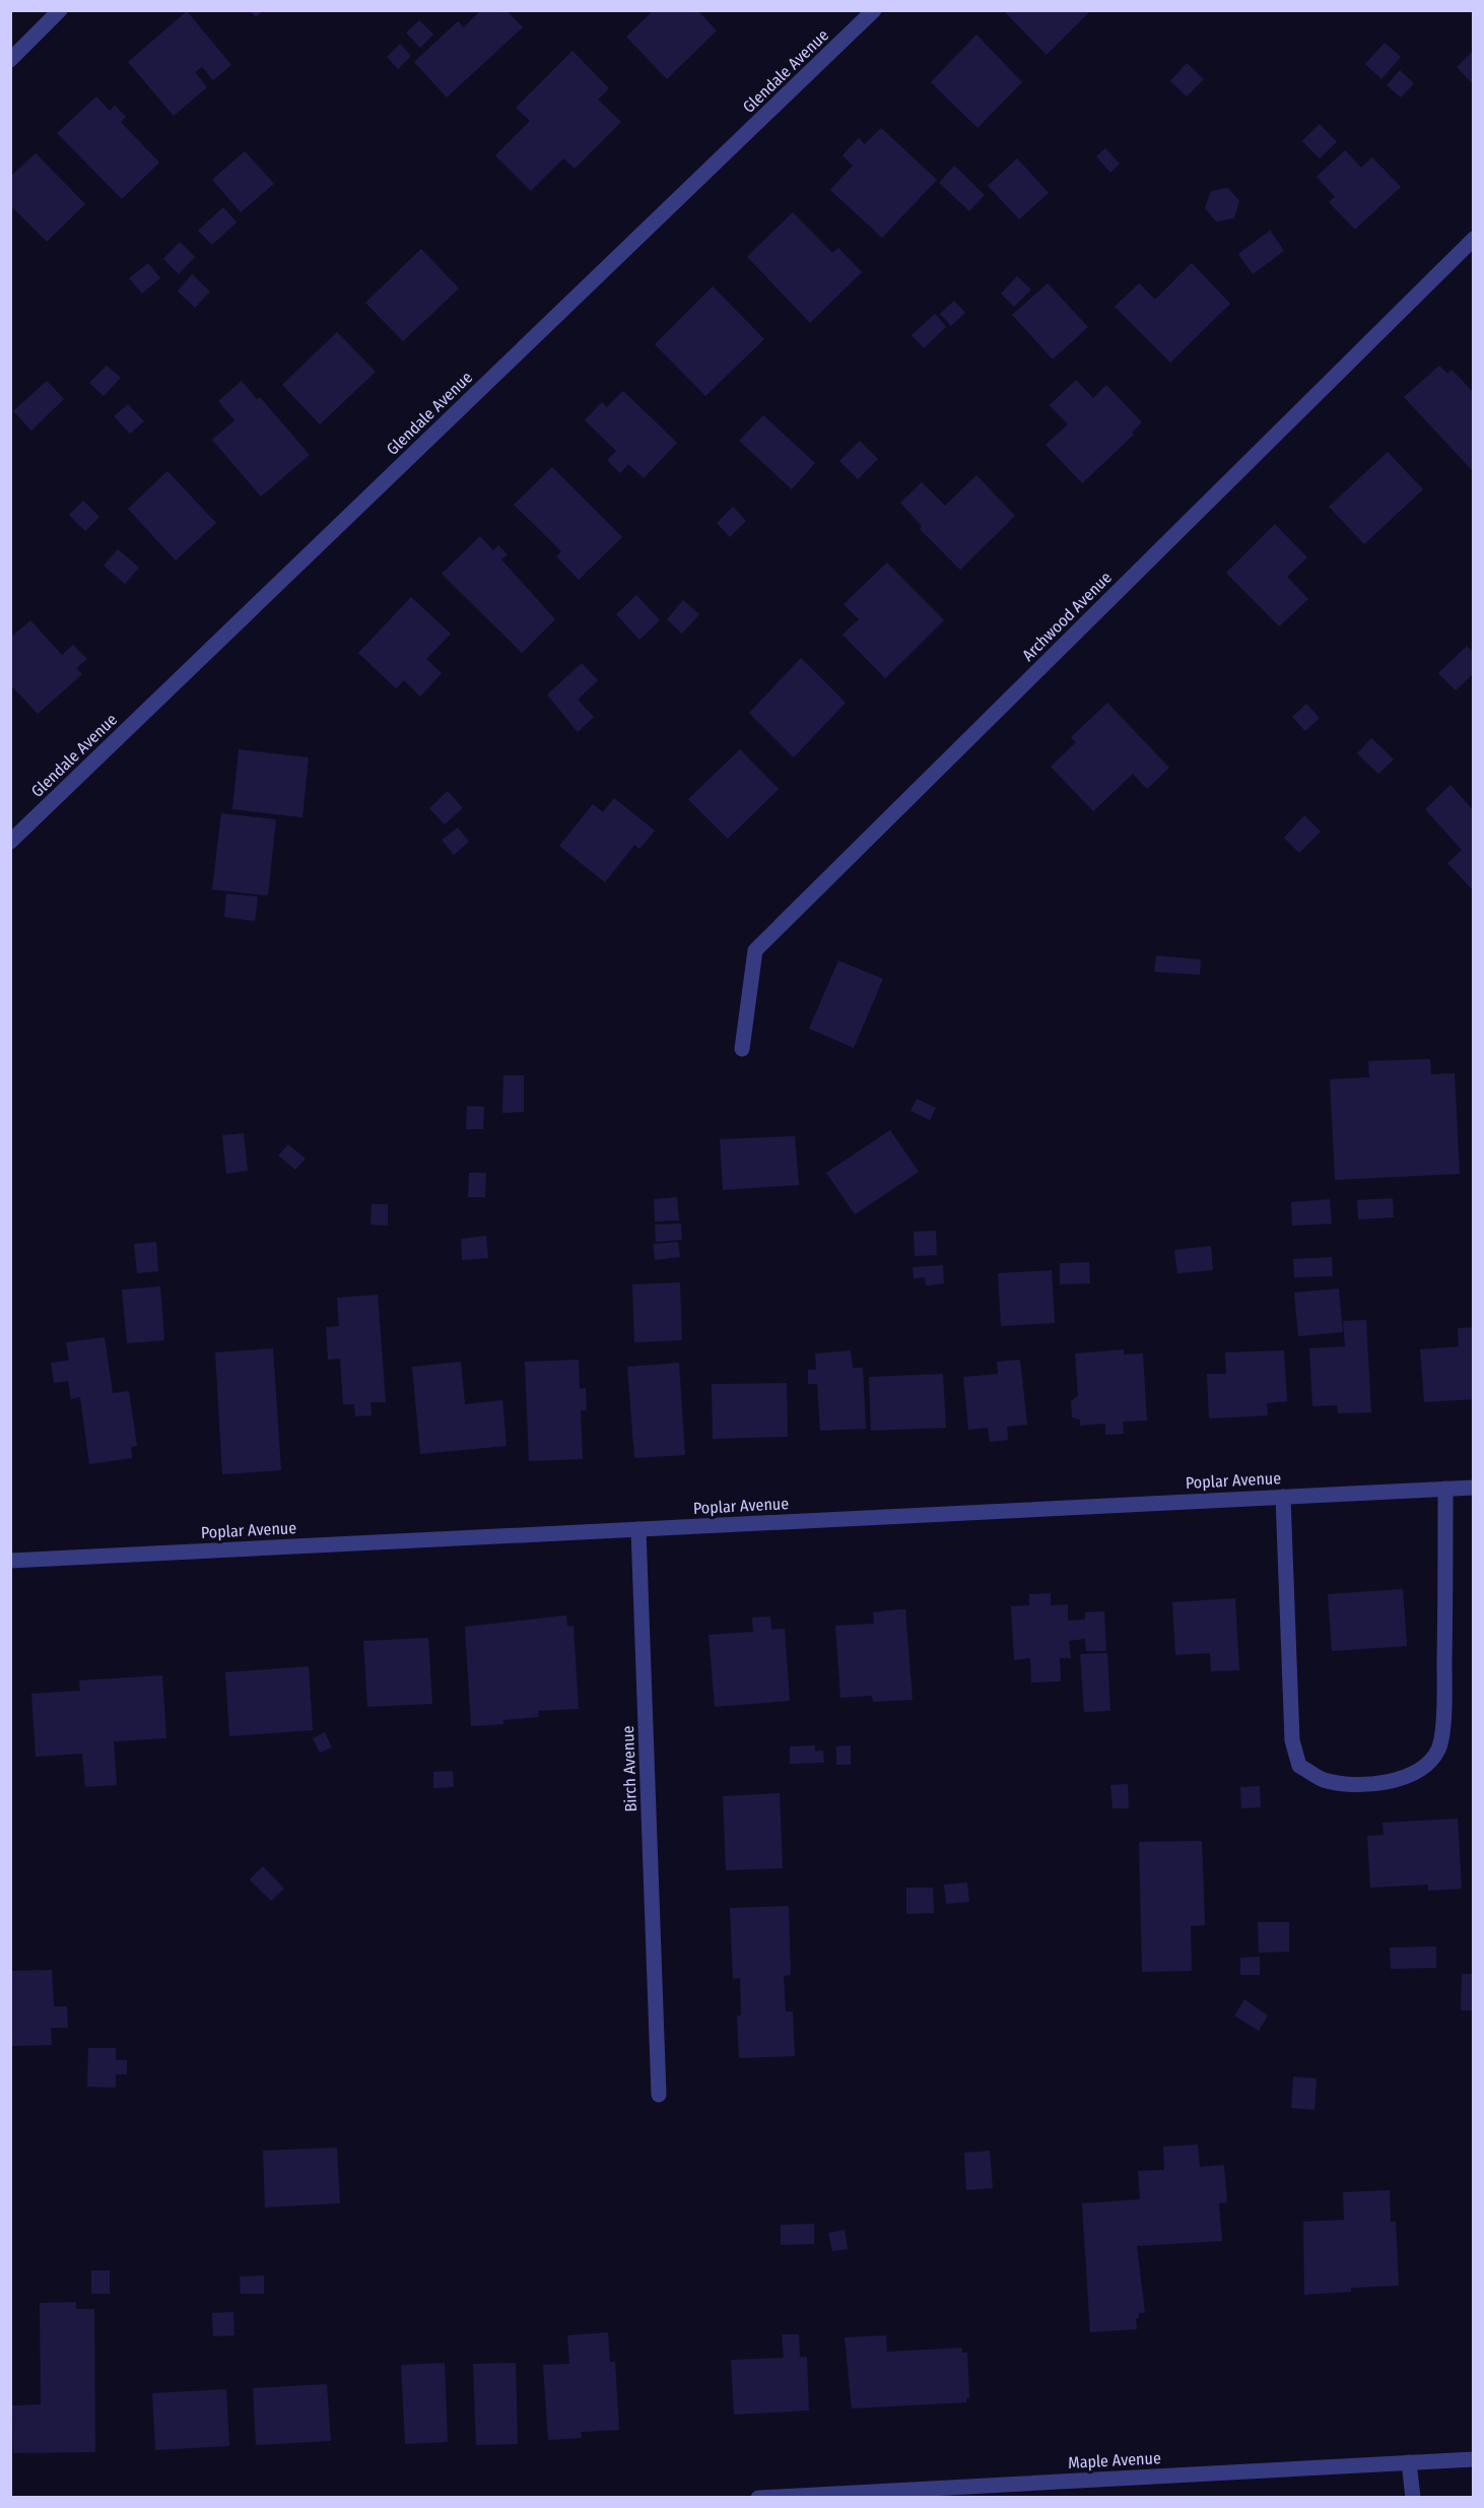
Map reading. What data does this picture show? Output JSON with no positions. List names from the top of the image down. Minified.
{"streets":{"street":["Glendale Avenue","Archwood Avenue","Poplar Avenue","Birch Avenue","Maple Avenue"]},"crossings":[["Poplar Avenue","Birch Avenue"]]}
